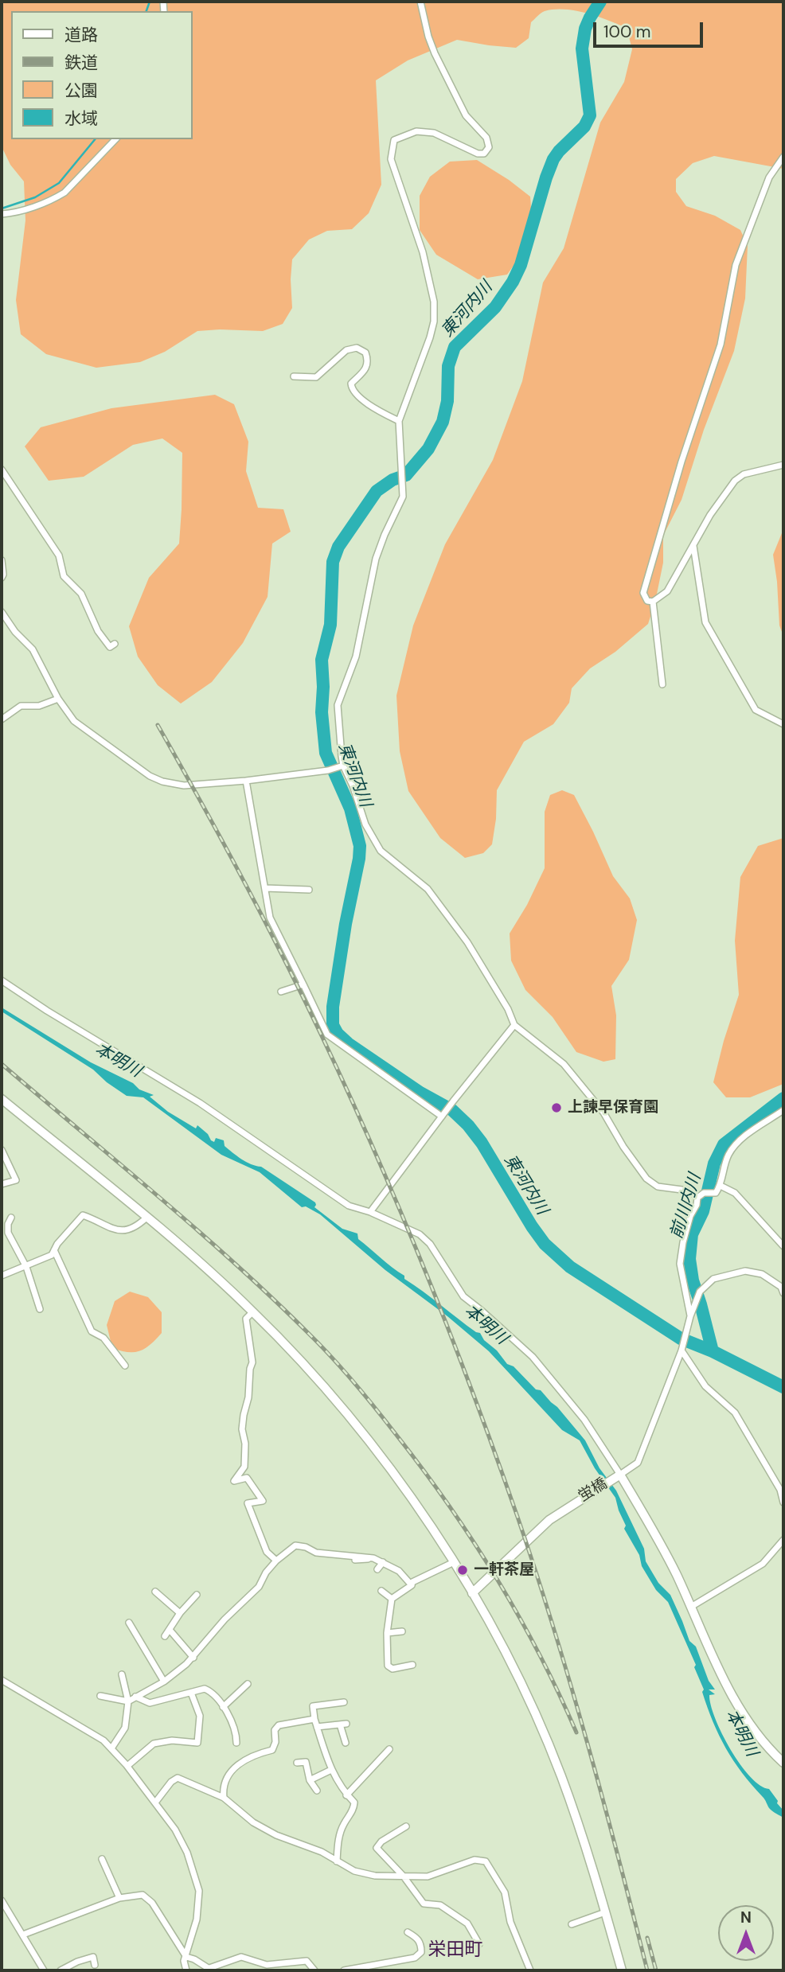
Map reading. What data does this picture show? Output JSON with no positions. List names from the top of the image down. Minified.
{"streets":{"street":["蛍橋"]},"districts":["栄田町"],"water":["東河内川","本明川","前川内川"],"places":["上諫早保育園","一軒茶屋"],"legend":["道路","鉄道","公園","水域"],"scale_bar":"100 m","north":"top"}
